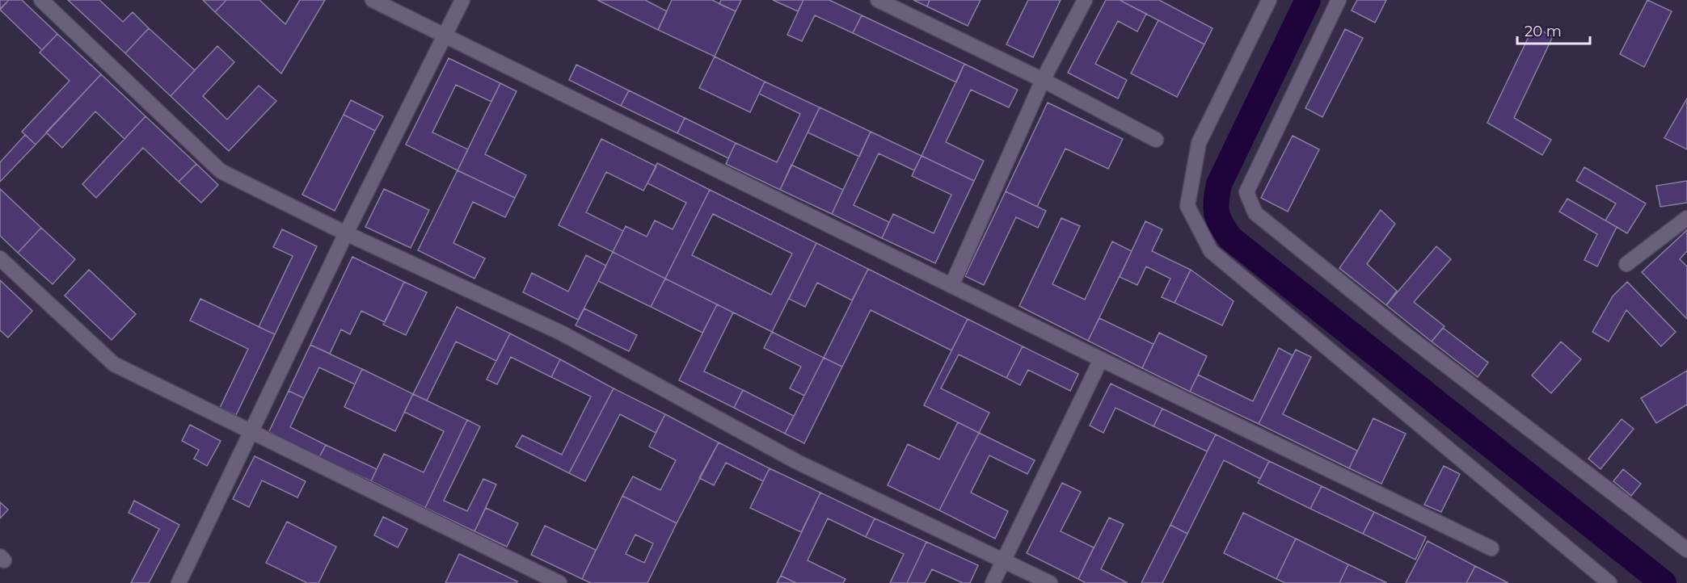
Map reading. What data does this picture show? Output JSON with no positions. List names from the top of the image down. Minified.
{"scale_bar":"20 m"}
